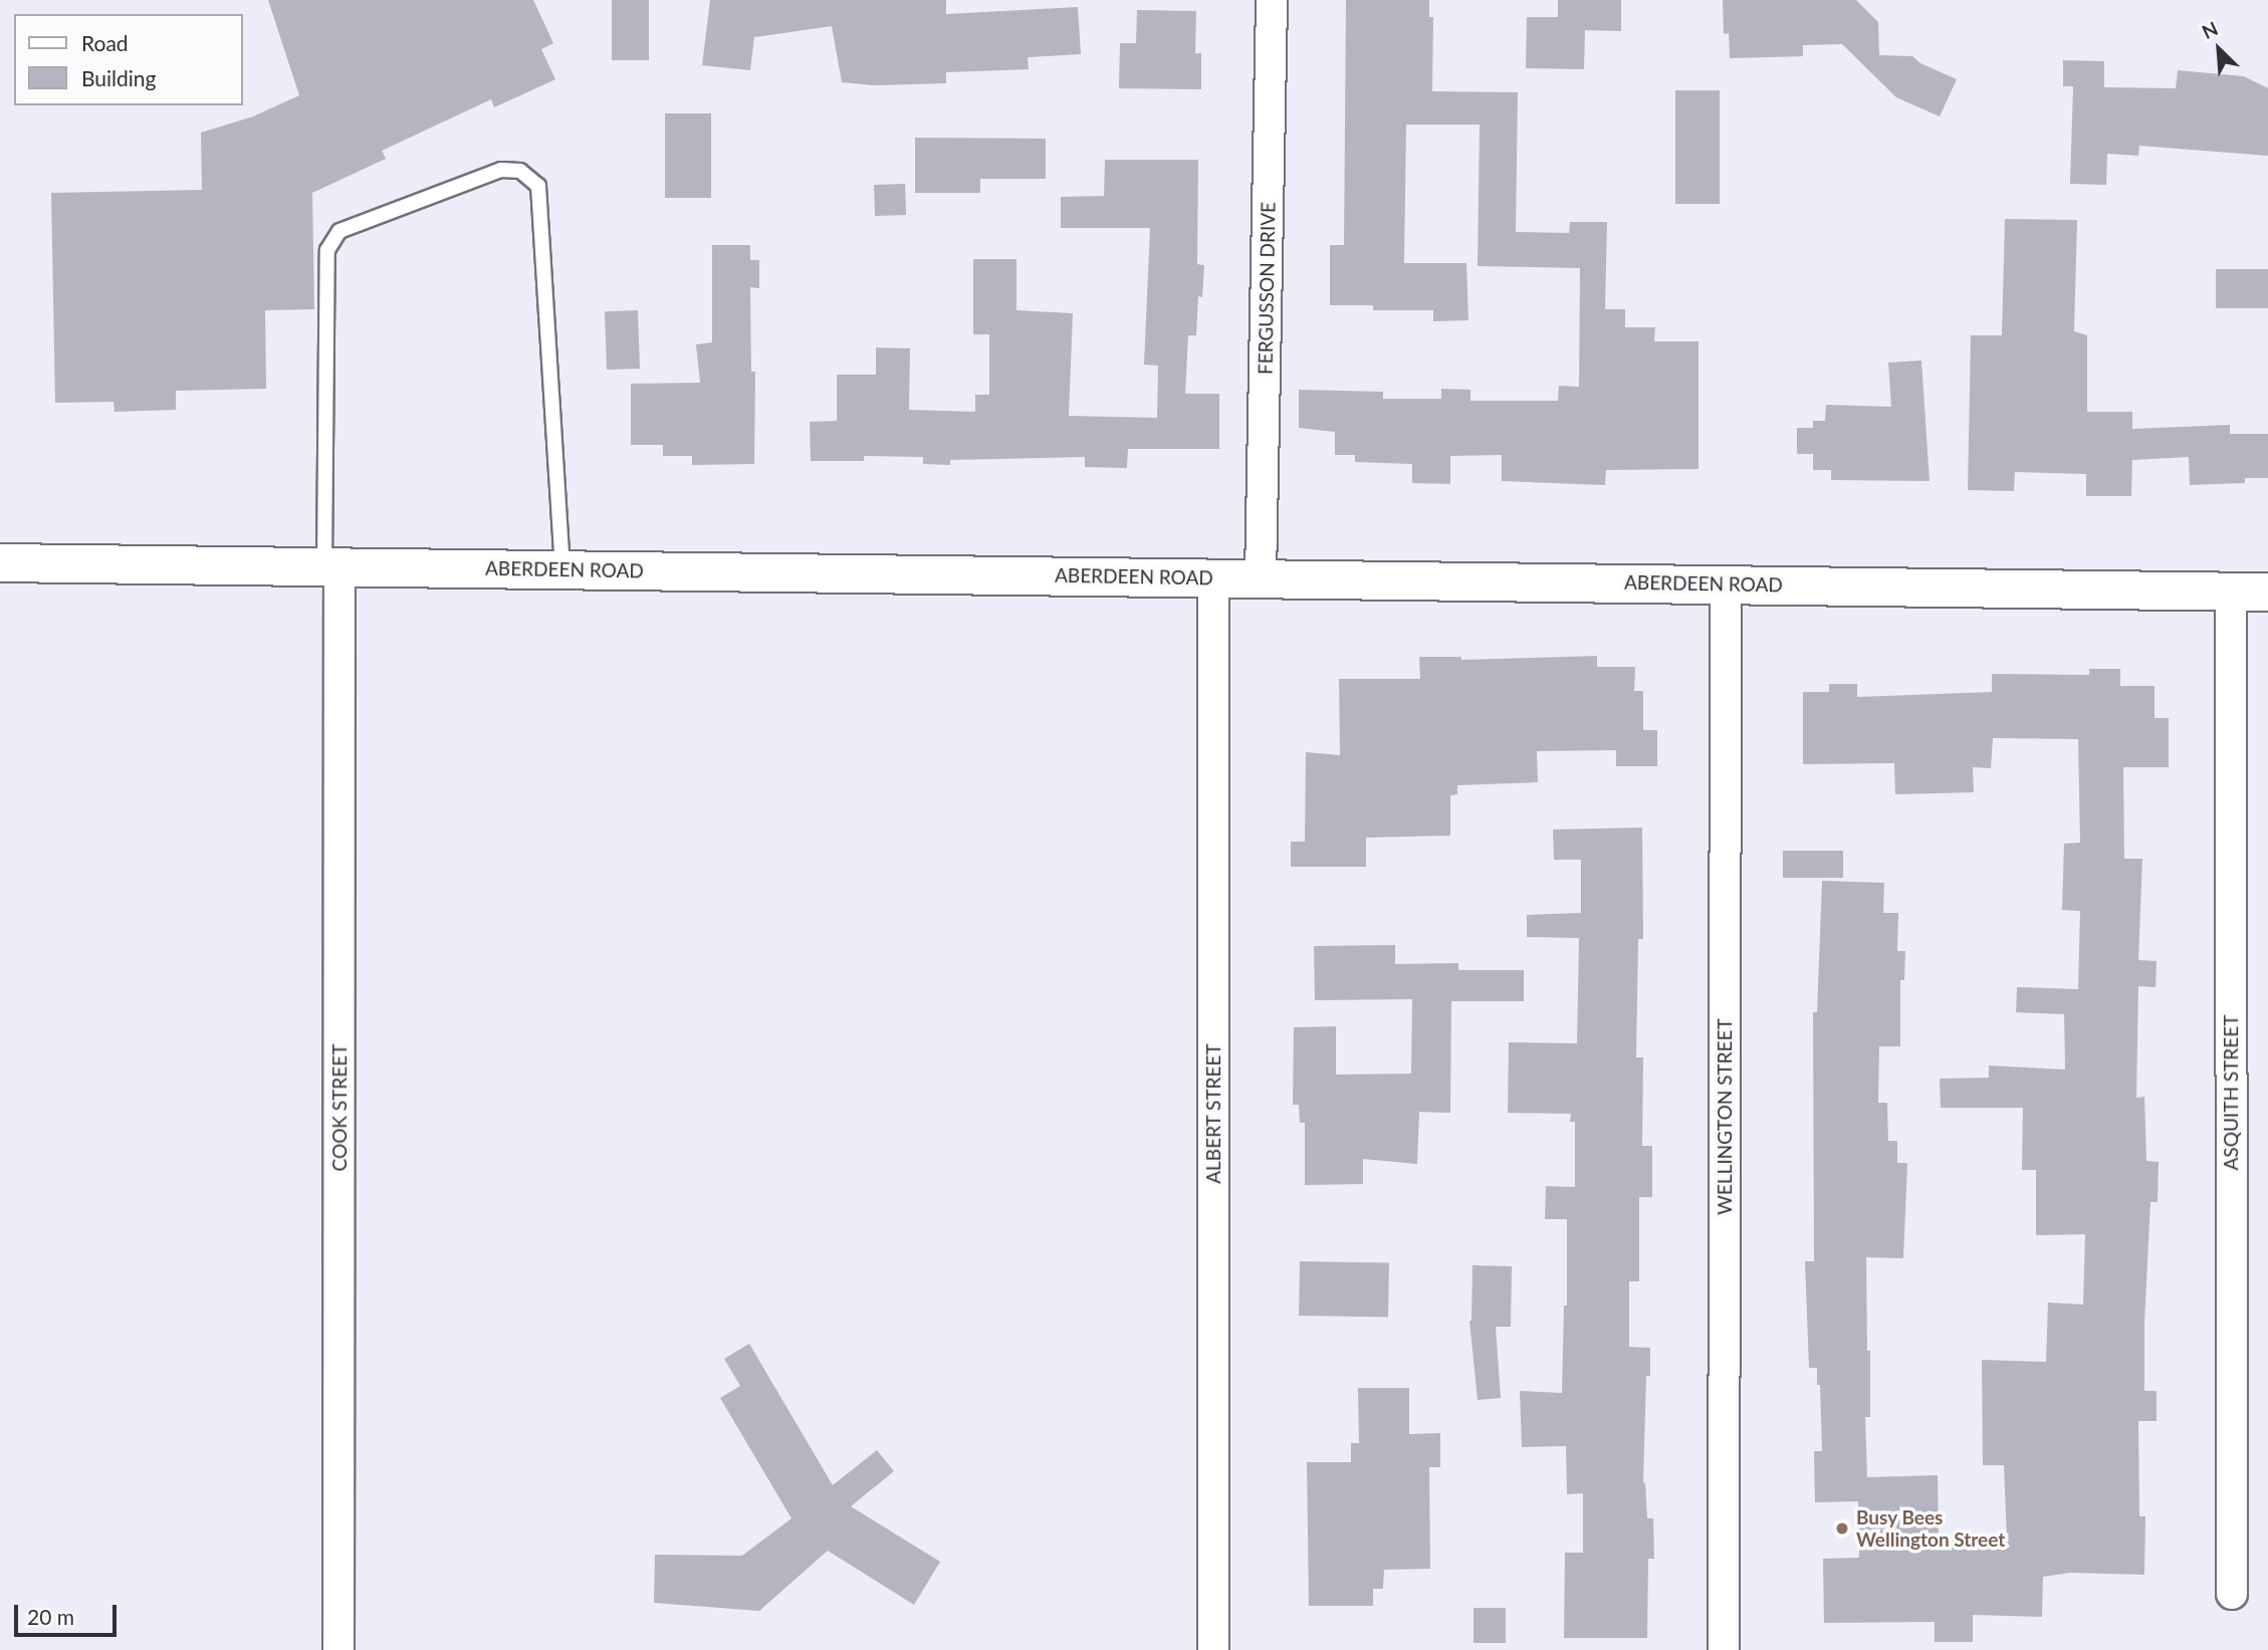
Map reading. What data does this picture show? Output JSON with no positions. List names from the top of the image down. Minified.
{"streets":{"street":["FERGUSSON DRIVE","ABERDEEN ROAD","ASQUITH STREET","COOK STREET","ALBERT STREET","WELLINGTON STREET"]},"crossings":[["FERGUSSON DRIVE","ABERDEEN ROAD"],["ABERDEEN ROAD","ASQUITH STREET"],["ABERDEEN ROAD","COOK STREET"],["ABERDEEN ROAD","ALBERT STREET"],["ABERDEEN ROAD","WELLINGTON STREET"]],"places":["Busy Bees Wellington Street"],"legend":["Road","Building"],"scale_bar":"20 m","north":"top left"}
